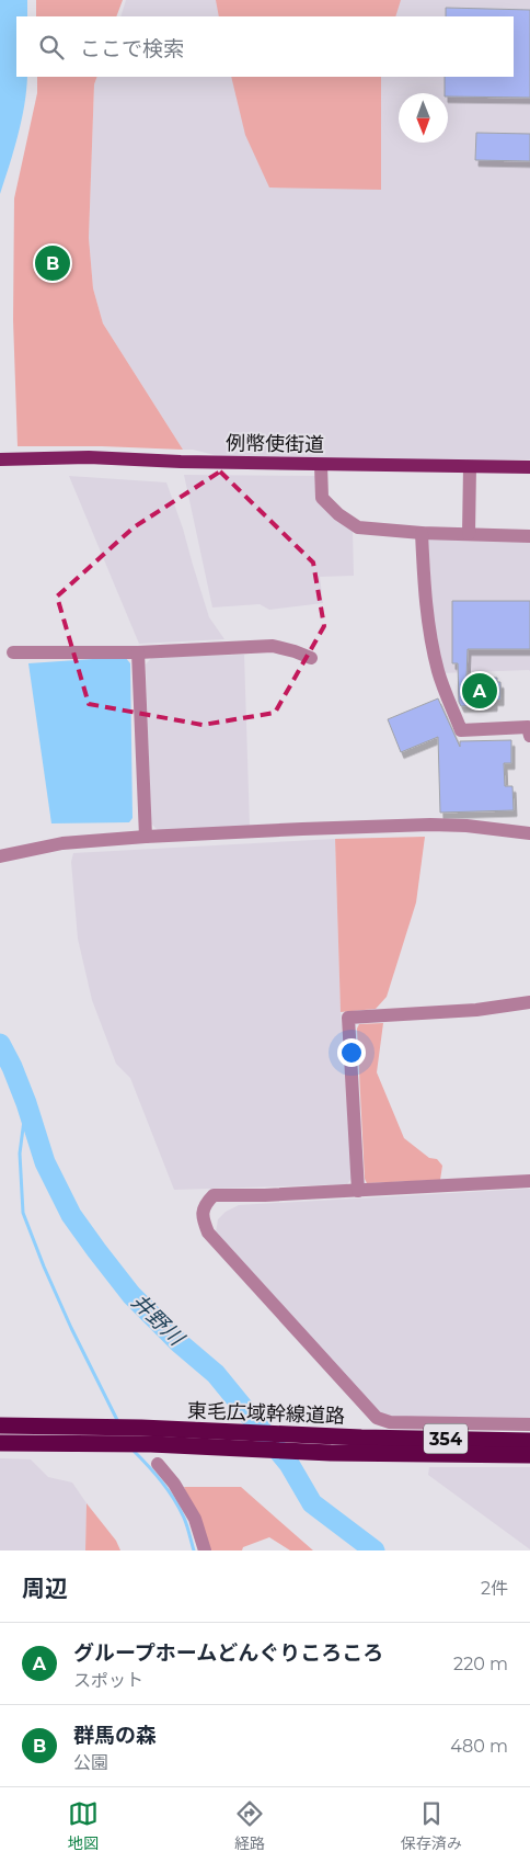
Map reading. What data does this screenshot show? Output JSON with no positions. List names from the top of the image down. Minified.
{"streets":{"highway":["東毛広域幹線道路","354"],"main road":["例幣使街道"]},"water":["井野川"],"north":"bottom","page":{"search":"ここで検索","pins":["B","A"],"heading":["周辺","2件"],"list":[{"mark":"A","name":"グループホームどんぐりころころ","note":"スポット","value":"220 m"},{"mark":"B","name":"群馬の森","note":"公園","value":"480 m"}],"nav":["地図","経路","保存済み"]}}
